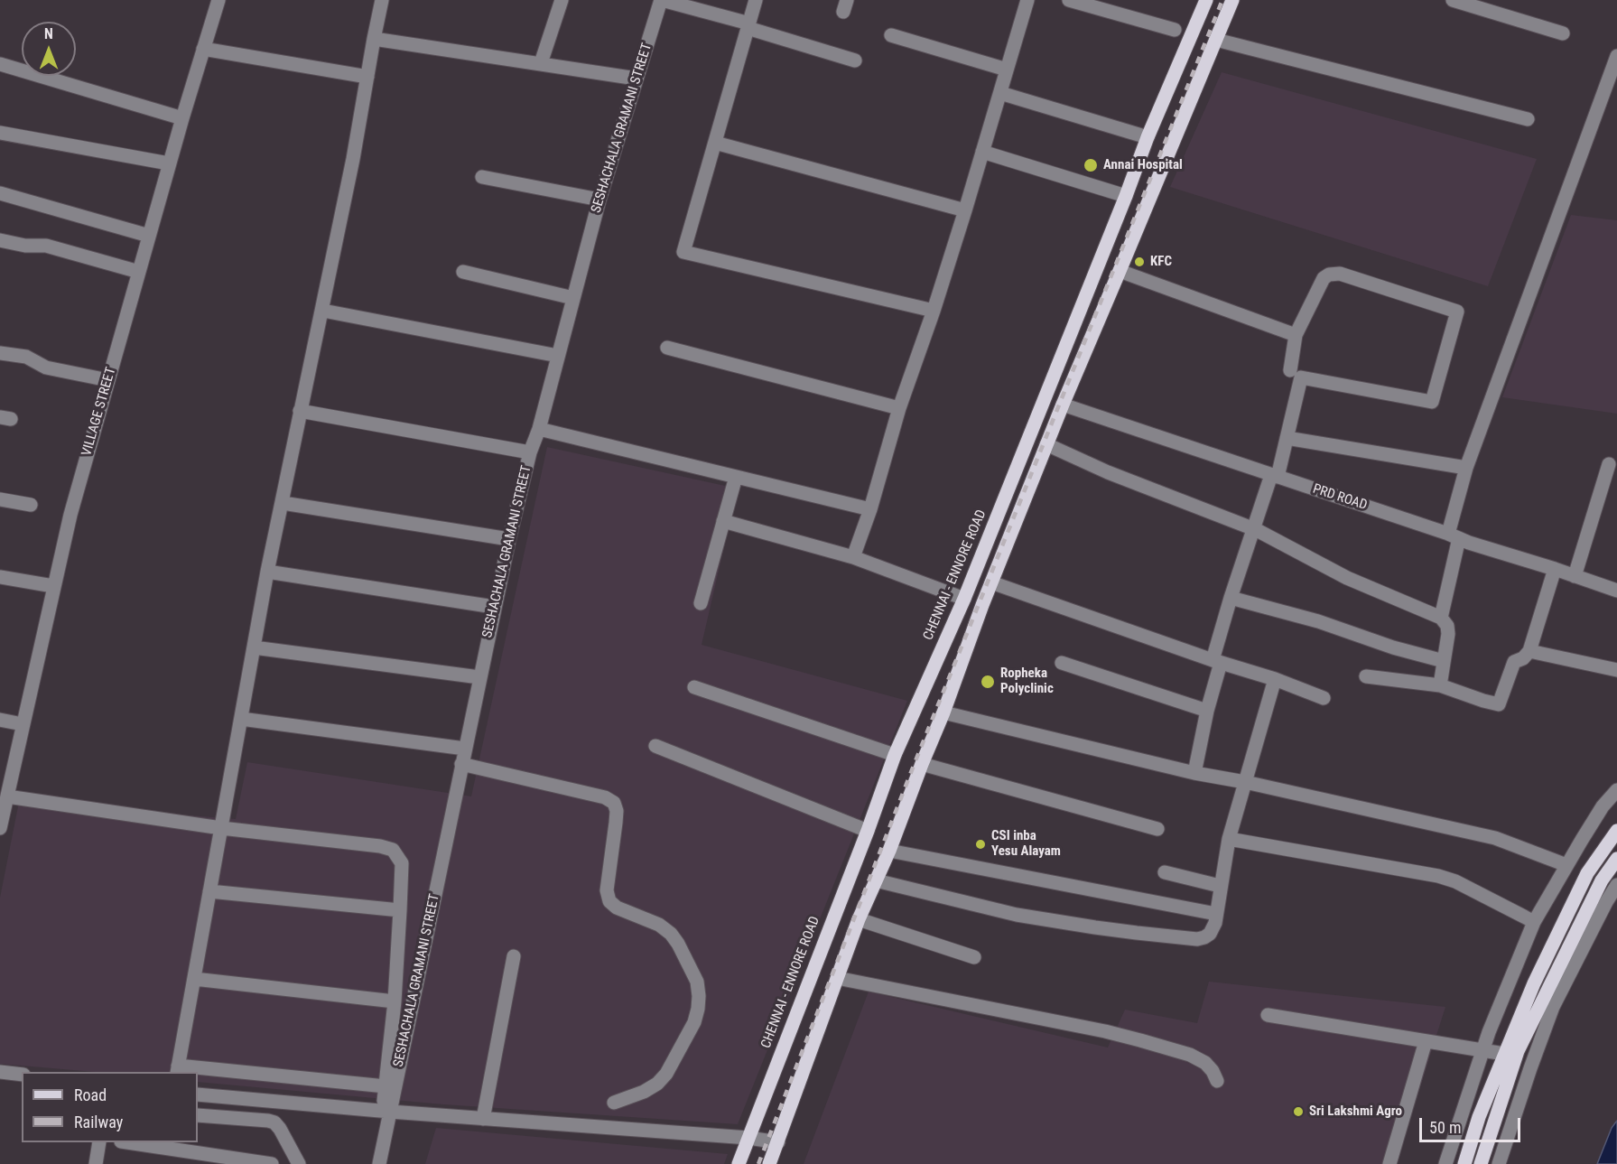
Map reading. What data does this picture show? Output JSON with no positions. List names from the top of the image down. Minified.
{"streets":{"main road":["CHENNAI - ENNORE ROAD"],"street":["SESHACHALA GRAMANI STREET","VILLAGE STREET","PRD ROAD"]},"places":["Annai Hospital","KFC","Ropheka Polyclinic","CSI inba Yesu Alayam","Sri Lakshmi Agro"],"legend":["Road","Railway"],"scale_bar":"50 m","north":"top"}
